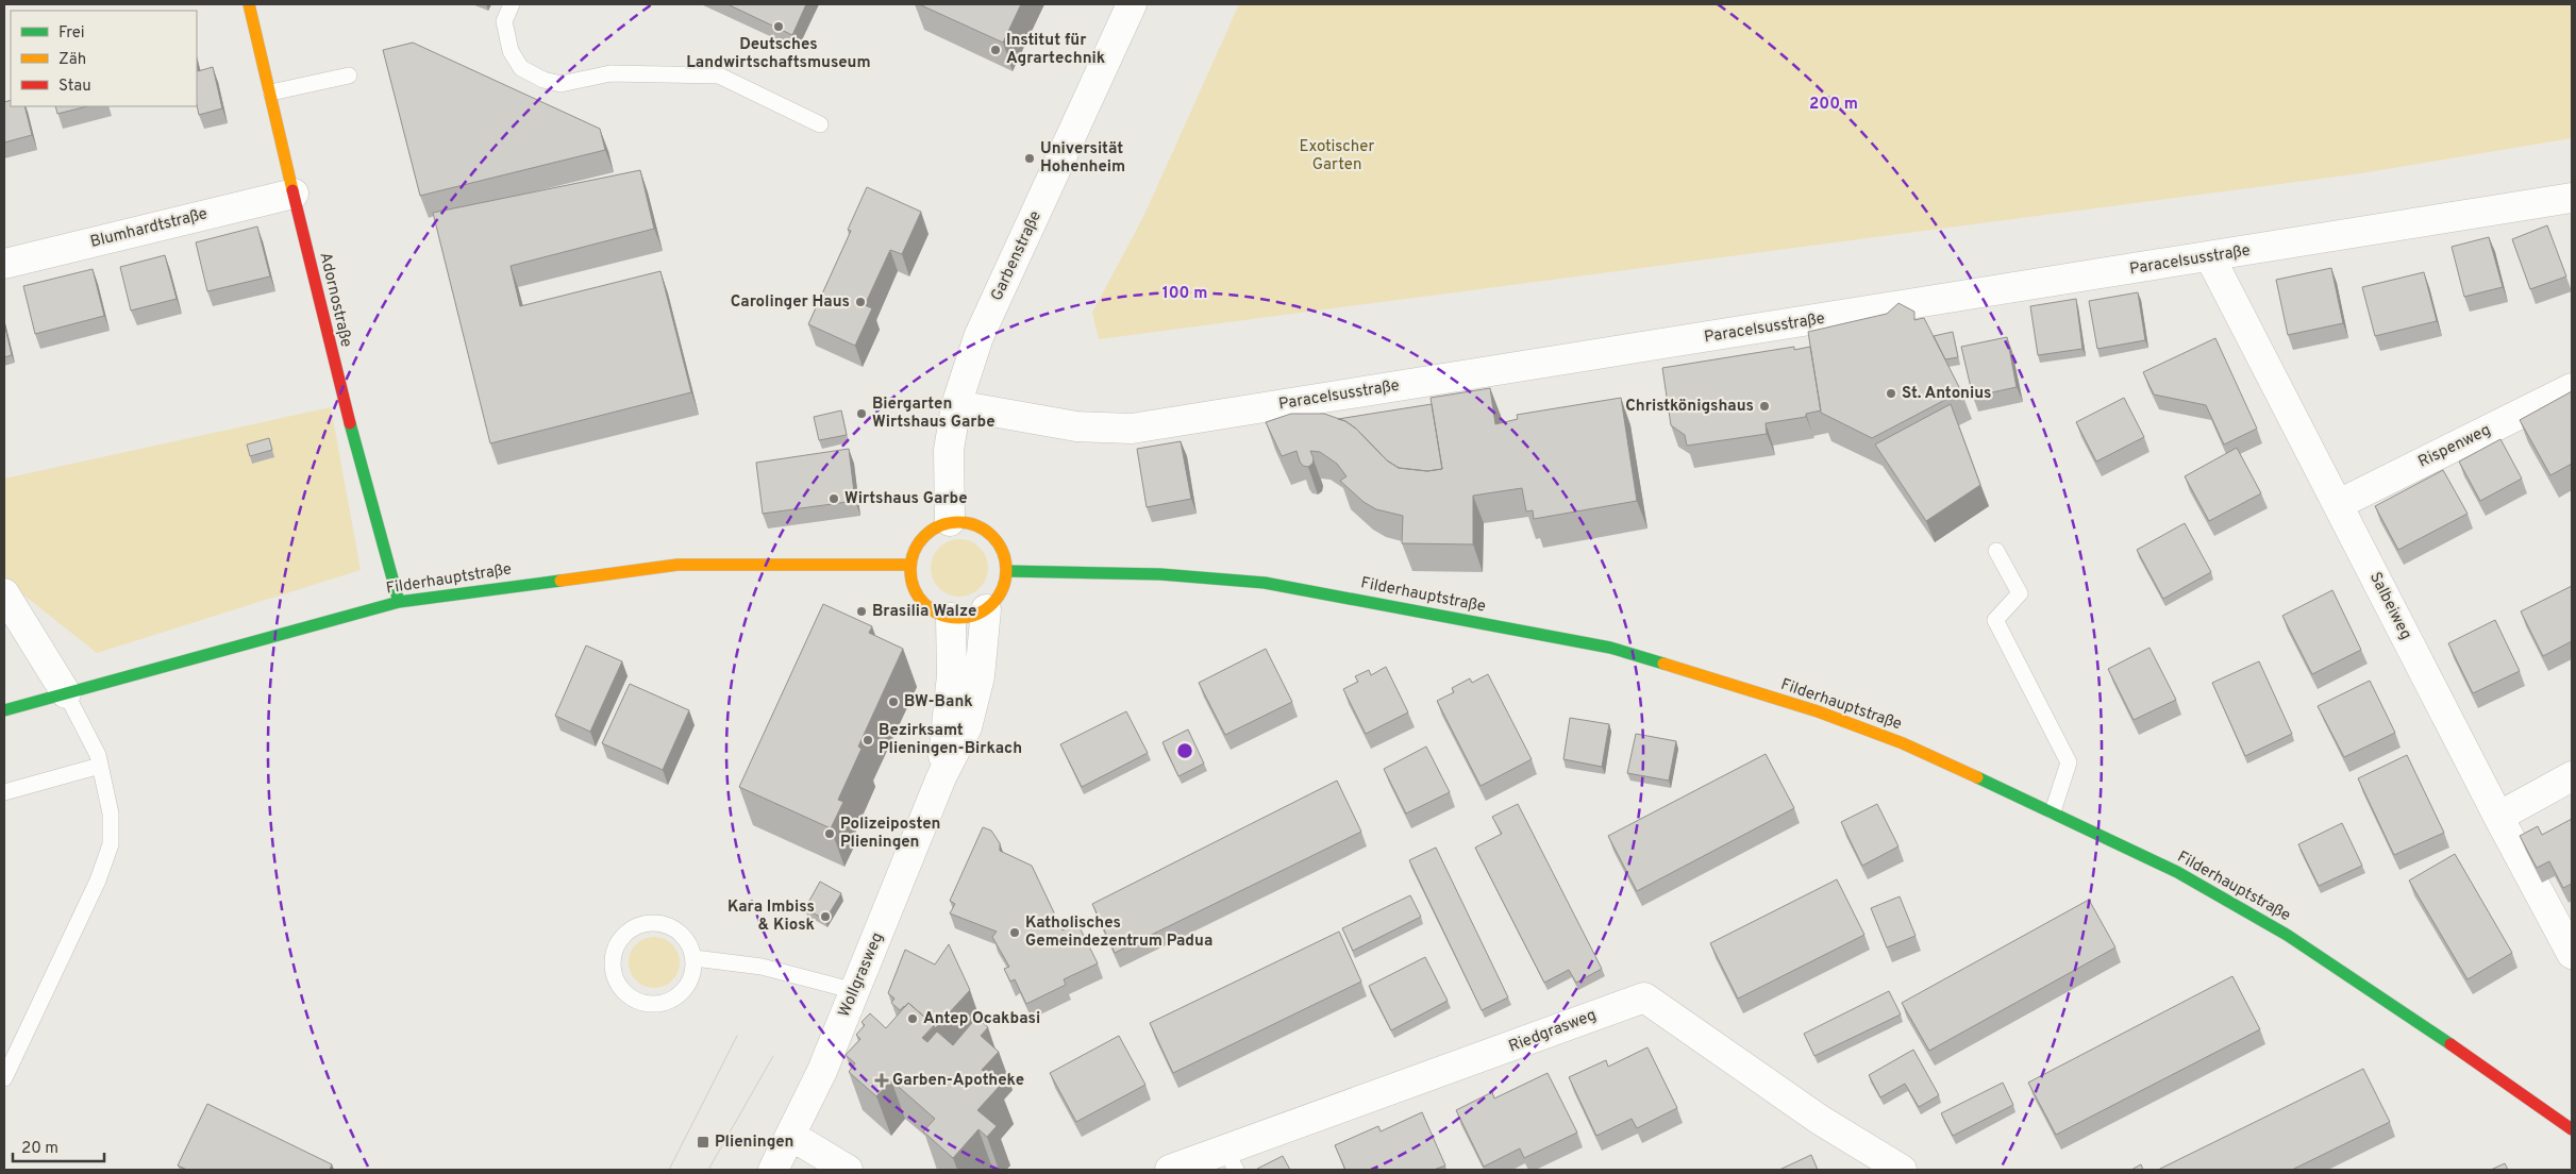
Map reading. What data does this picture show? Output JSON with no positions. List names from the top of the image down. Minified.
{"streets":{"main road":["Adornostraße","Filderhauptstraße"],"street":["Blumhardtstraße","Garbenstraße","Paracelsusstraße","Rispenweg","Salbeiweg","Wollgrasweg","Riedgrasweg"]},"crossings":[["Blumhardtstraße","Adornostraße"],["Garbenstraße","Paracelsusstraße"],["Garbenstraße","Filderhauptstraße"],["Garbenstraße","Wollgrasweg"],["Paracelsusstraße","Salbeiweg"],["Adornostraße","Filderhauptstraße"],["Rispenweg","Salbeiweg"],["Filderhauptstraße","Wollgrasweg"]],"parks":["Exotischer Garten"],"places":{"other":["Deutsches Landwirtschaftsmuseum","Institut für Agrartechnik","Universität Hohenheim","Carolinger Haus","St. Antonius","Christkönigshaus","Biergarten Wirtshaus Garbe","Wirtshaus Garbe","Brasilia Walze","BW-Bank","Bezirksamt Plieningen‐Birkach","Polizeiposten Plieningen","Kara Imbiss & Kiosk","Katholisches Gemeindezentrum Padua","Antep Ocakbasi"],"health":["Garben-Apotheke"],"transit":["Plieningen"]},"legend":["Frei","Zäh","Stau"],"scale_bar":"20 m","rings":["200 m","100 m"]}
